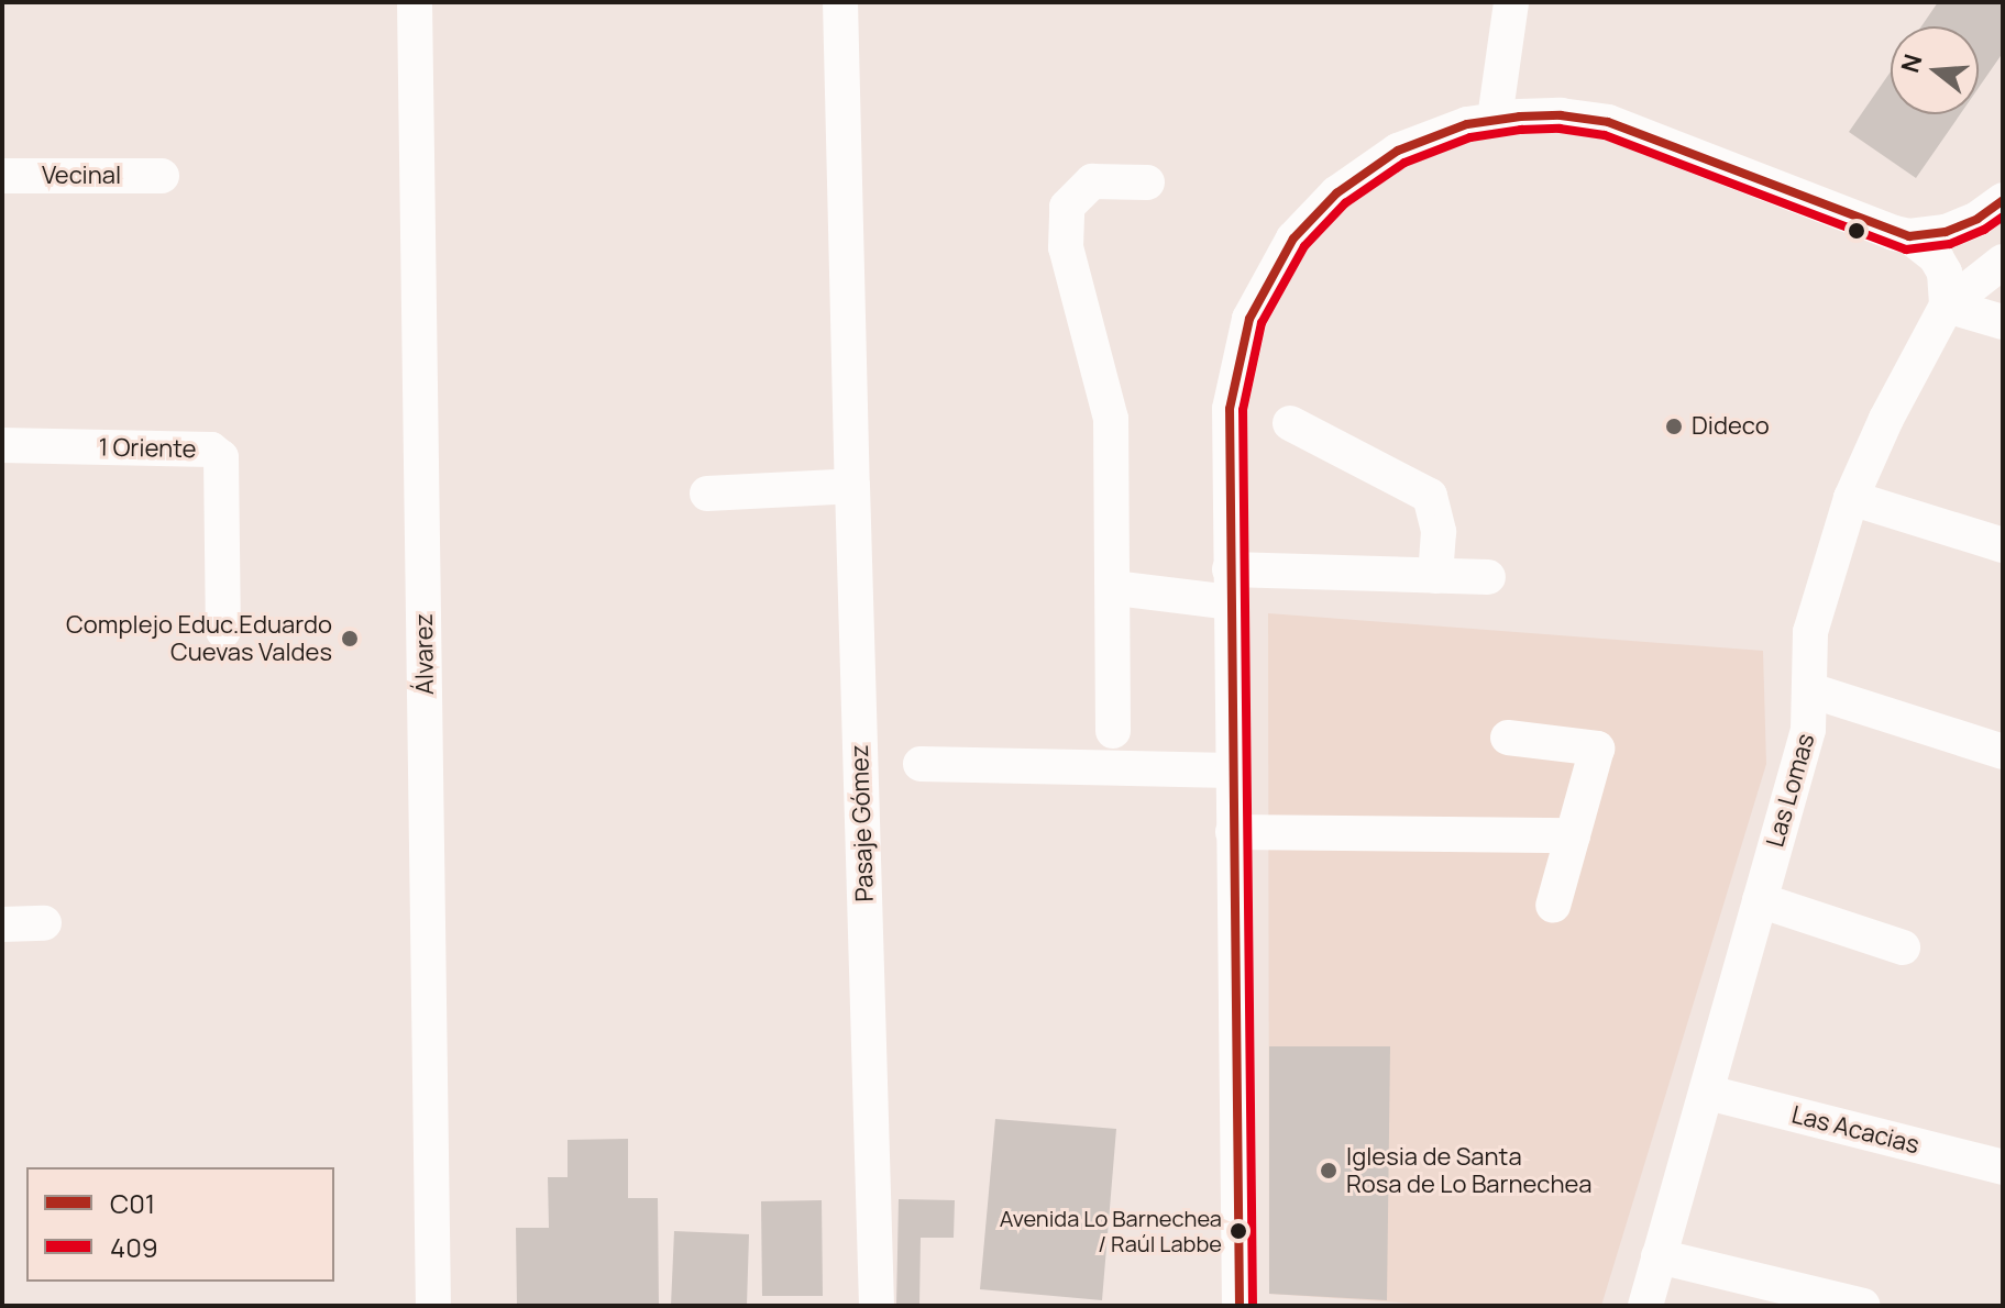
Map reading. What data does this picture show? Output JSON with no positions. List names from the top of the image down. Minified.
{"streets":{"street":["Vecinal","1 Oriente","Álvarez","Las Lomas","Pasaje Gómez","Las Acacias"]},"crossings":[["Las Lomas","Las Acacias"]],"places":["Dideco","Complejo Educ.Eduardo Cuevas Valdes","Iglesia de Santa Rosa de Lo Barnechea","Avenida Lo Barnechea / Raúl Labbe"],"lines":["transit line C01","transit line 409"],"legend":["C01","409"],"north":"left"}
